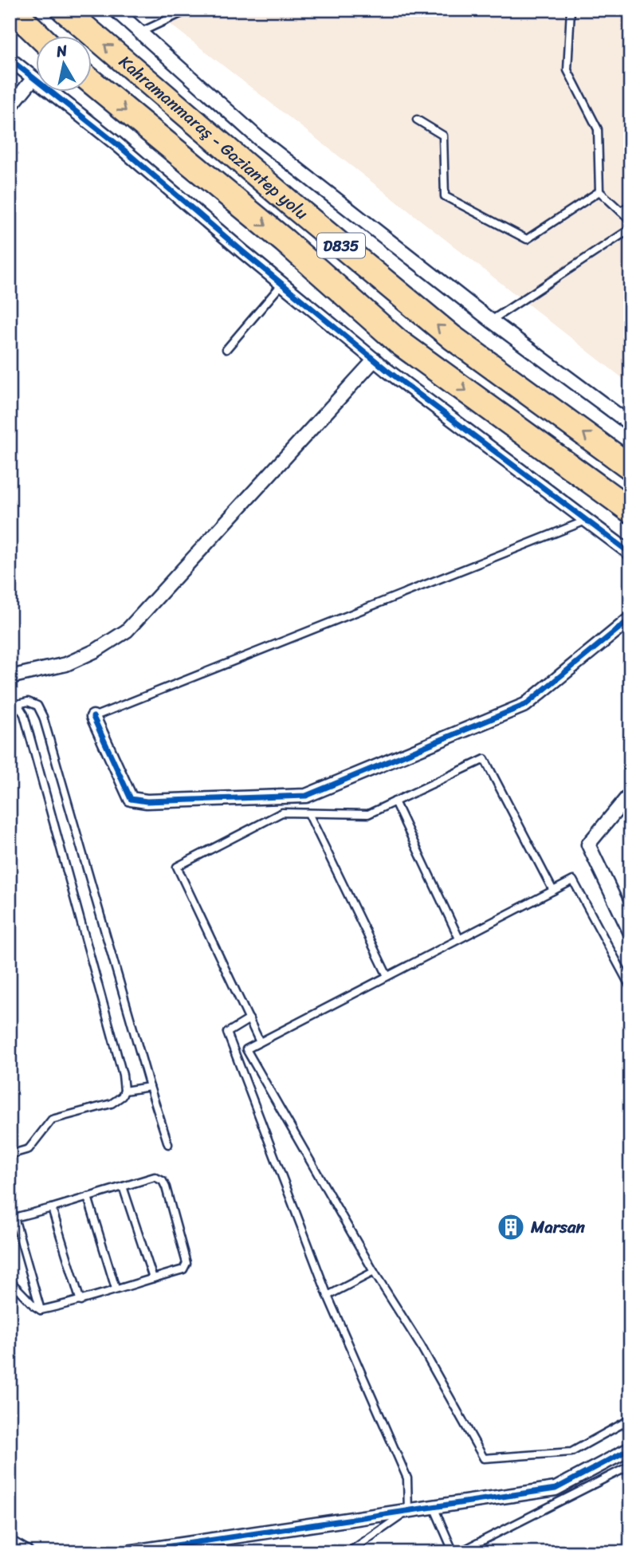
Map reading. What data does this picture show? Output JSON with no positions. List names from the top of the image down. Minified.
{"streets":{"highway":["Kahramanmaraş - Gaziantep yolu","D835"]},"places":{"building":["Marsan"]},"north":"top"}
